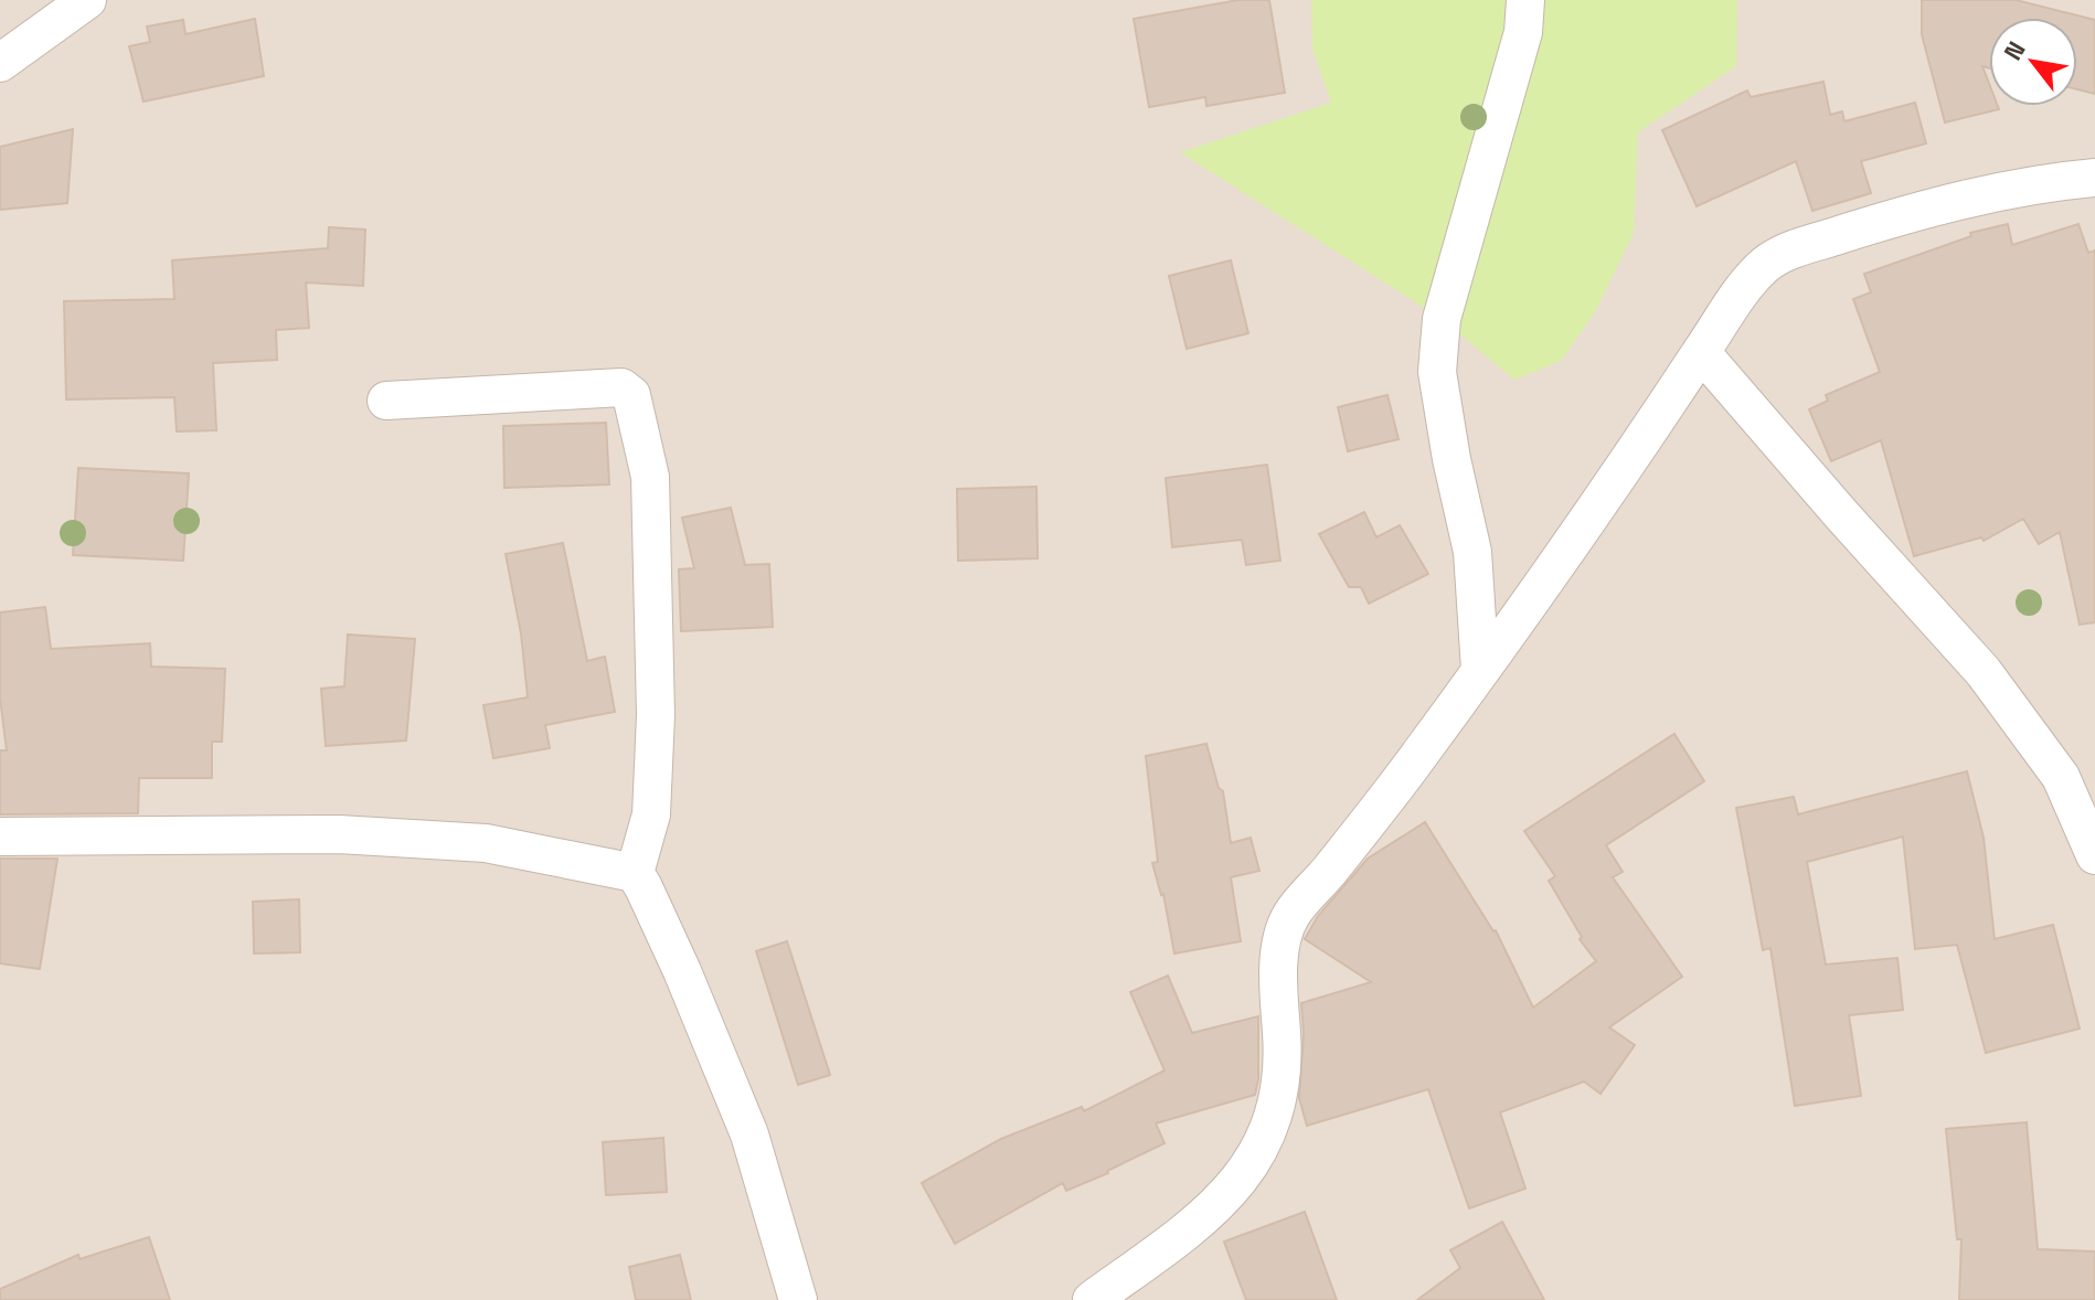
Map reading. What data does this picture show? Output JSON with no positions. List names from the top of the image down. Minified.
{"north":"top left"}
